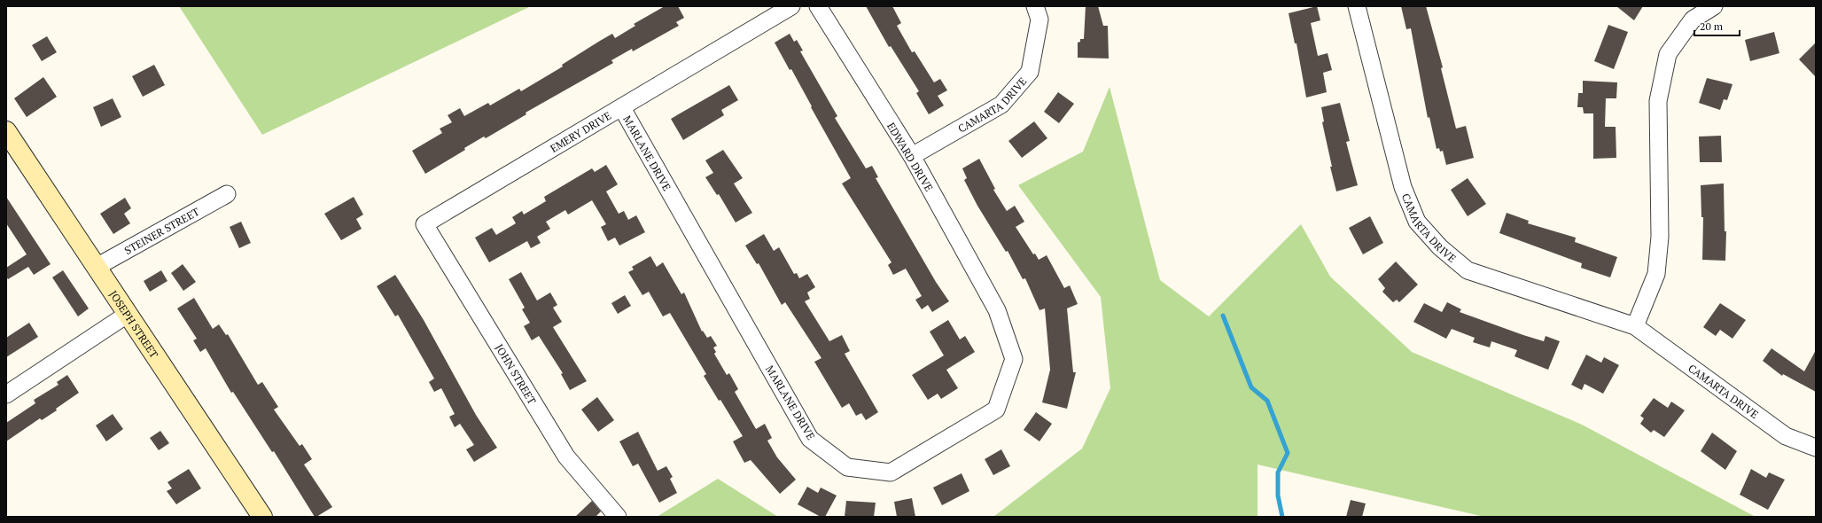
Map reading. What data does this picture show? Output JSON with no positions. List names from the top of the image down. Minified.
{"streets":{"street":["CAMARTA DRIVE","EMERY DRIVE","MARLANE DRIVE","EDWARD DRIVE","STEINER STREET","JOSEPH STREET","JOHN STREET"]},"crossings":[["CAMARTA DRIVE","EDWARD DRIVE"],["EMERY DRIVE","MARLANE DRIVE"],["EMERY DRIVE","JOHN STREET"],["MARLANE DRIVE","EDWARD DRIVE"],["STEINER STREET","JOSEPH STREET"]],"scale_bar":"20 m"}
